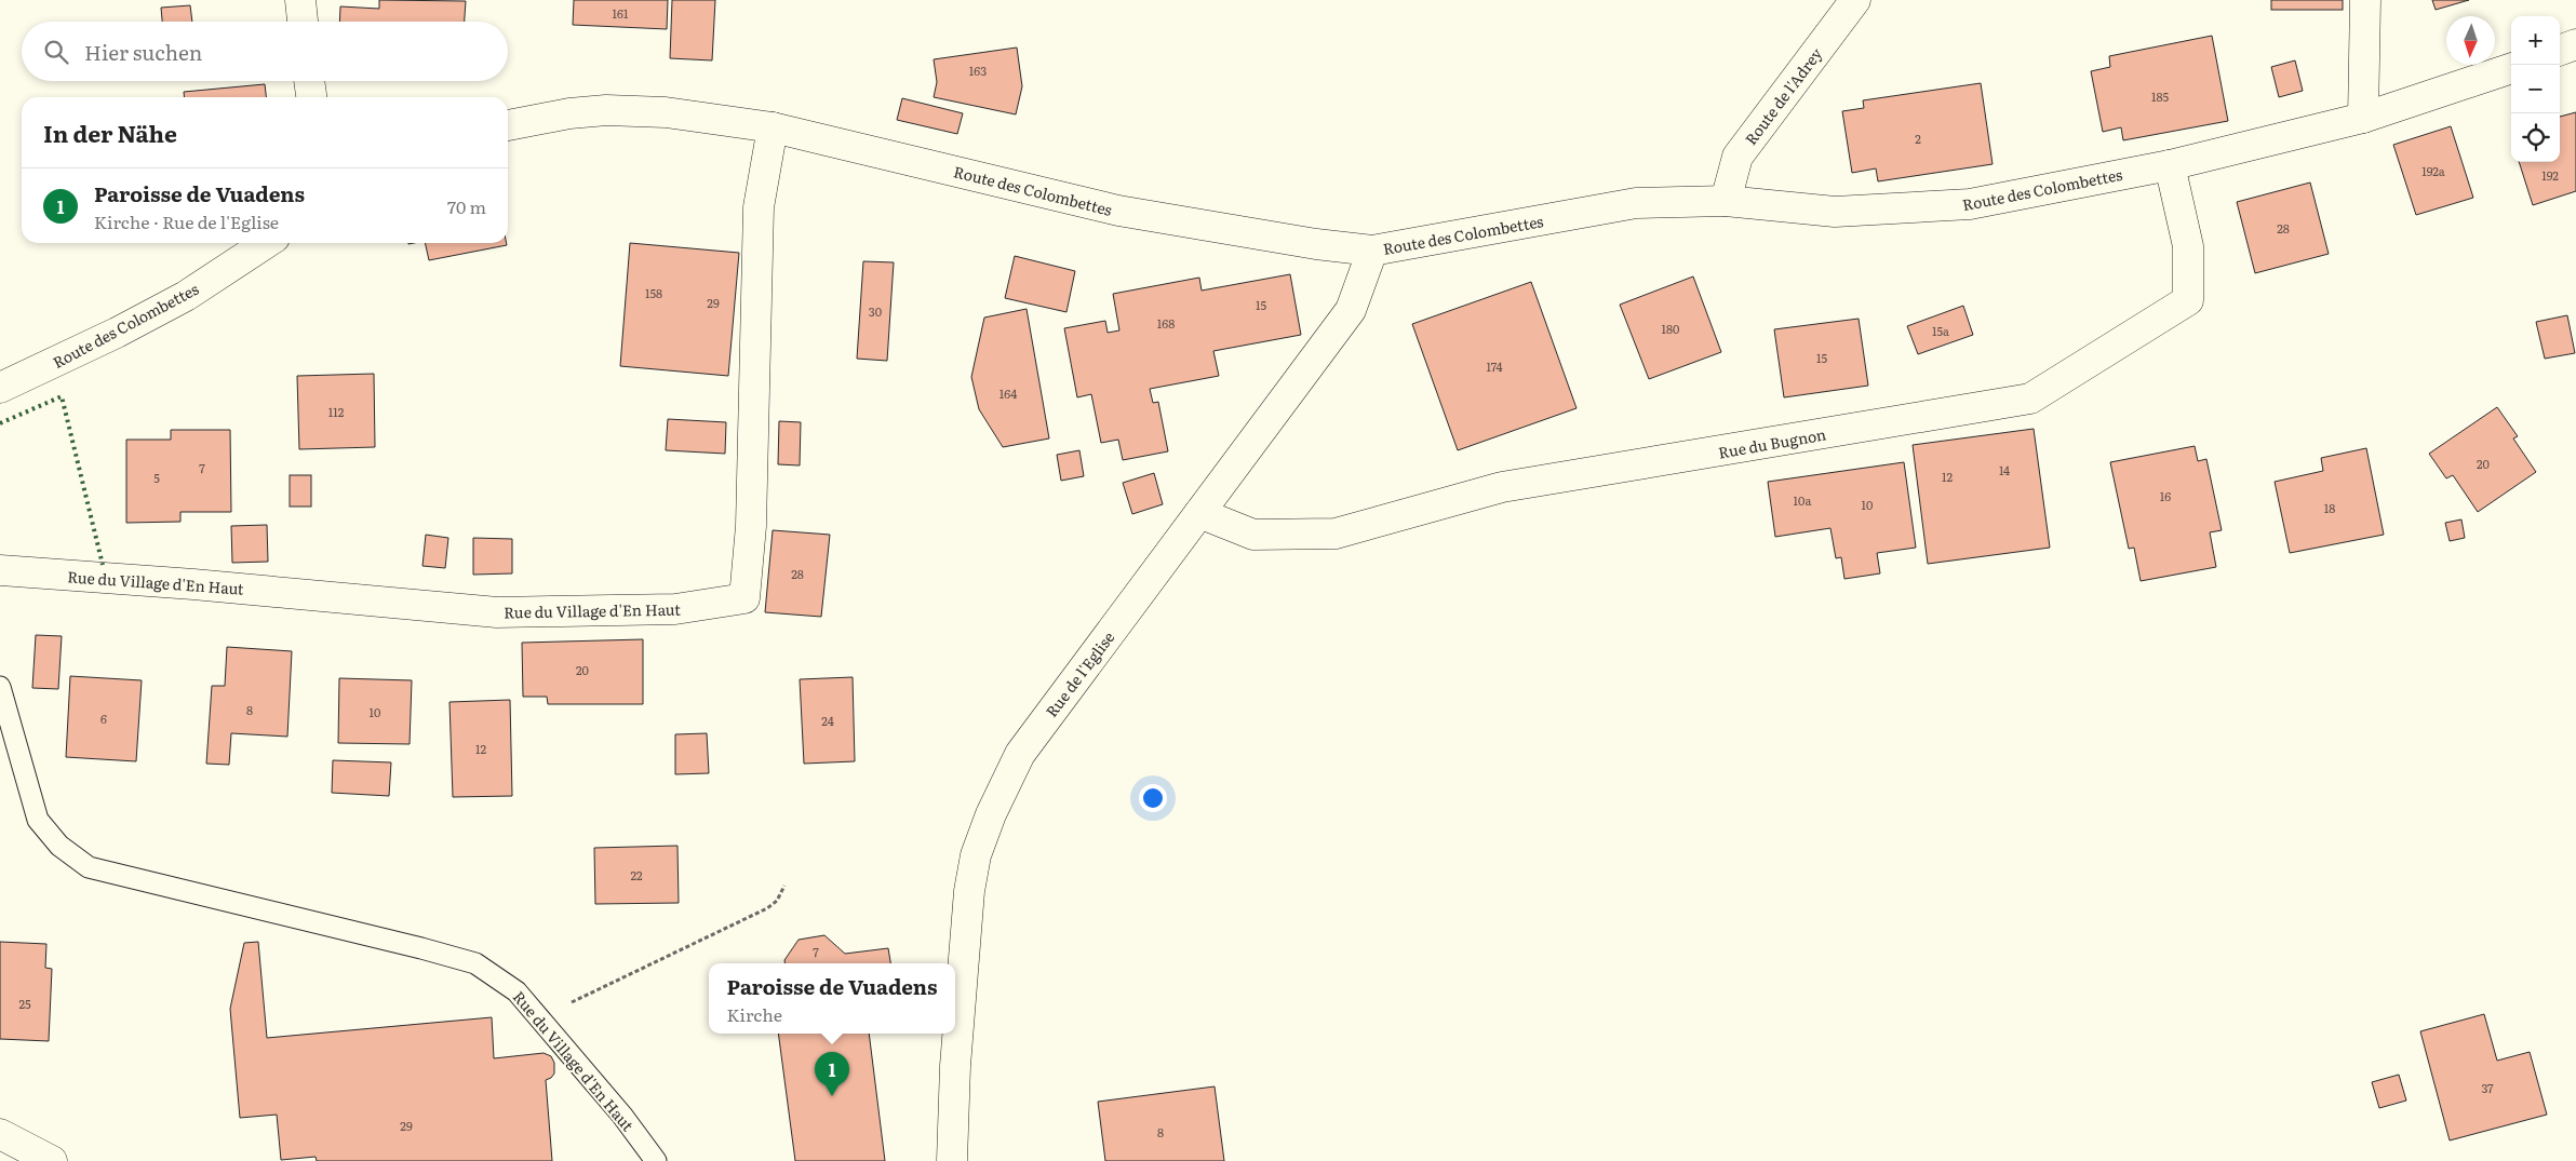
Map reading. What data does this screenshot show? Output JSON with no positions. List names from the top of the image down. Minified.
{"streets":{"street":["Route de l'Adrey","Route des Colombettes","Rue du Bugnon","Rue du Village d'En Haut","Rue de l'Eglise"]},"crossings":[["Route de l'Adrey","Route des Colombettes"],["Route des Colombettes","Rue du Bugnon"],["Route des Colombettes","Rue du Village d'En Haut"],["Route des Colombettes","Rue de l'Eglise"],["Rue du Bugnon","Rue de l'Eglise"]],"house_numbers":["161","163","185","2","192a","192","28","158","29","15","30","168","180","15a","15","174","164","112","20","7","14","12","5","16","10a","10","18","28","20","8","10","6","24","12","22","7","25","37","29","8"],"north":"bottom","page":{"map_buttons":["+","−"],"search":"Hier suchen","heading":"In der Nähe","list":[{"mark":"1","name":"Paroisse de Vuadens","note":"Kirche · Rue de l'Eglise","value":"70 m"}],"popup":["Paroisse de Vuadens","Kirche"],"pins":"1"}}
